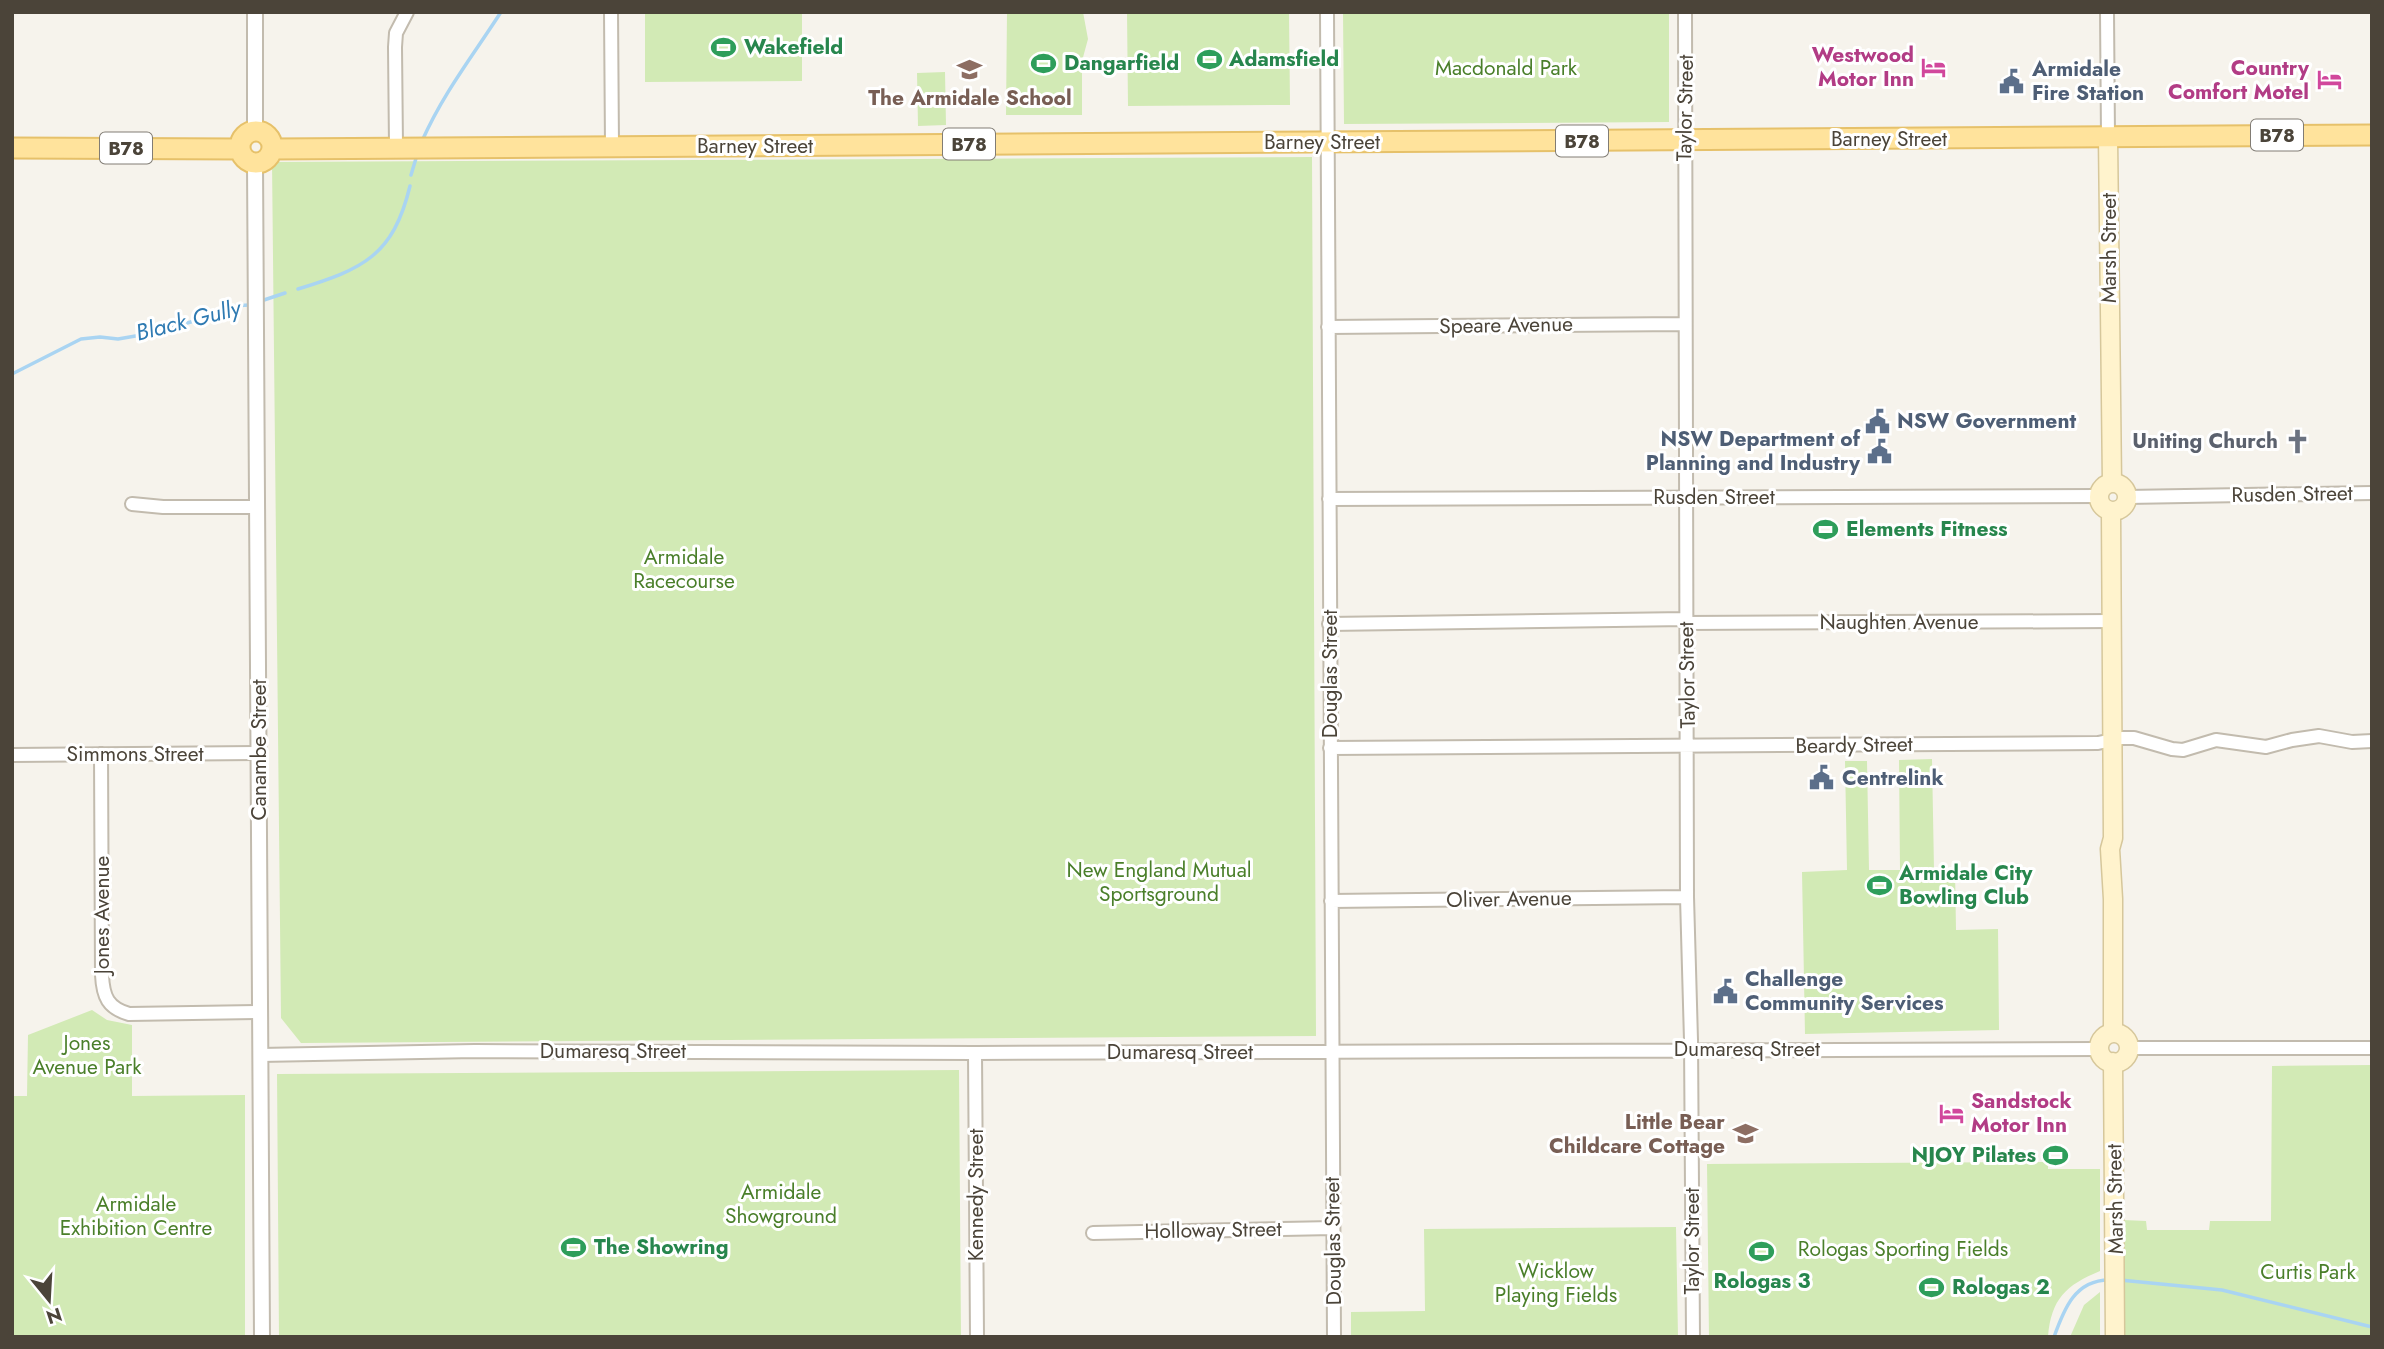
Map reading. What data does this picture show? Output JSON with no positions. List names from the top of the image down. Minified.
{"streets":{"main road":["B78","Barney Street","Marsh Street"],"street":["Taylor Street","Speare Avenue","Rusden Street","Naughten Avenue","Douglas Street","Beardy Street","Canambe Street","Simmons Street","Oliver Avenue","Jones Avenue","Dumaresq Street","Kennedy Street","Holloway Street"]},"crossings":[["Taylor Street","Barney Street"],["Taylor Street","Speare Avenue"],["Taylor Street","Rusden Street"],["Taylor Street","Naughten Avenue"],["Taylor Street","Beardy Street"],["Taylor Street","Oliver Avenue"],["Taylor Street","Dumaresq Street"],["B78","Barney Street"],["B78","Canambe Street"],["Barney Street","Marsh Street"],["Barney Street","Douglas Street"],["Barney Street","Canambe Street"],["Marsh Street","Rusden Street"],["Marsh Street","Dumaresq Street"],["Speare Avenue","Douglas Street"],["Rusden Street","Douglas Street"],["Naughten Avenue","Douglas Street"],["Douglas Street","Beardy Street"],["Douglas Street","Oliver Avenue"],["Douglas Street","Dumaresq Street"],["Douglas Street","Holloway Street"],["Canambe Street","Simmons Street"],["Canambe Street","Jones Avenue"],["Canambe Street","Dumaresq Street"],["Simmons Street","Jones Avenue"],["Dumaresq Street","Kennedy Street"]],"water":["Black Gully"],"parks":["Macdonald Park","Armidale Racecourse","New England Mutual Sportsground","Jones Avenue Park","Armidale Showground","Armidale Exhibition Centre","Rologas Sporting Fields","Wicklow Playing Fields","Curtis Park"],"places":{"sports":["Wakefield","Adamsfield","Dangarfield","Elements Fitness","Armidale City Bowling Club","NJOY Pilates","The Showring","Rologas 3","Rologas 2"],"hotel":["Westwood Motor Inn","Country Comfort Motel","Sandstock Motor Inn"],"school or university":["The Armidale School","Little Bear Childcare Cottage"],"public building":["Armidale Fire Station","NSW Government","NSW Department of Planning and Industry","Centrelink","Challenge Community Services"],"church":["Uniting Church"]},"north":"bottom"}
